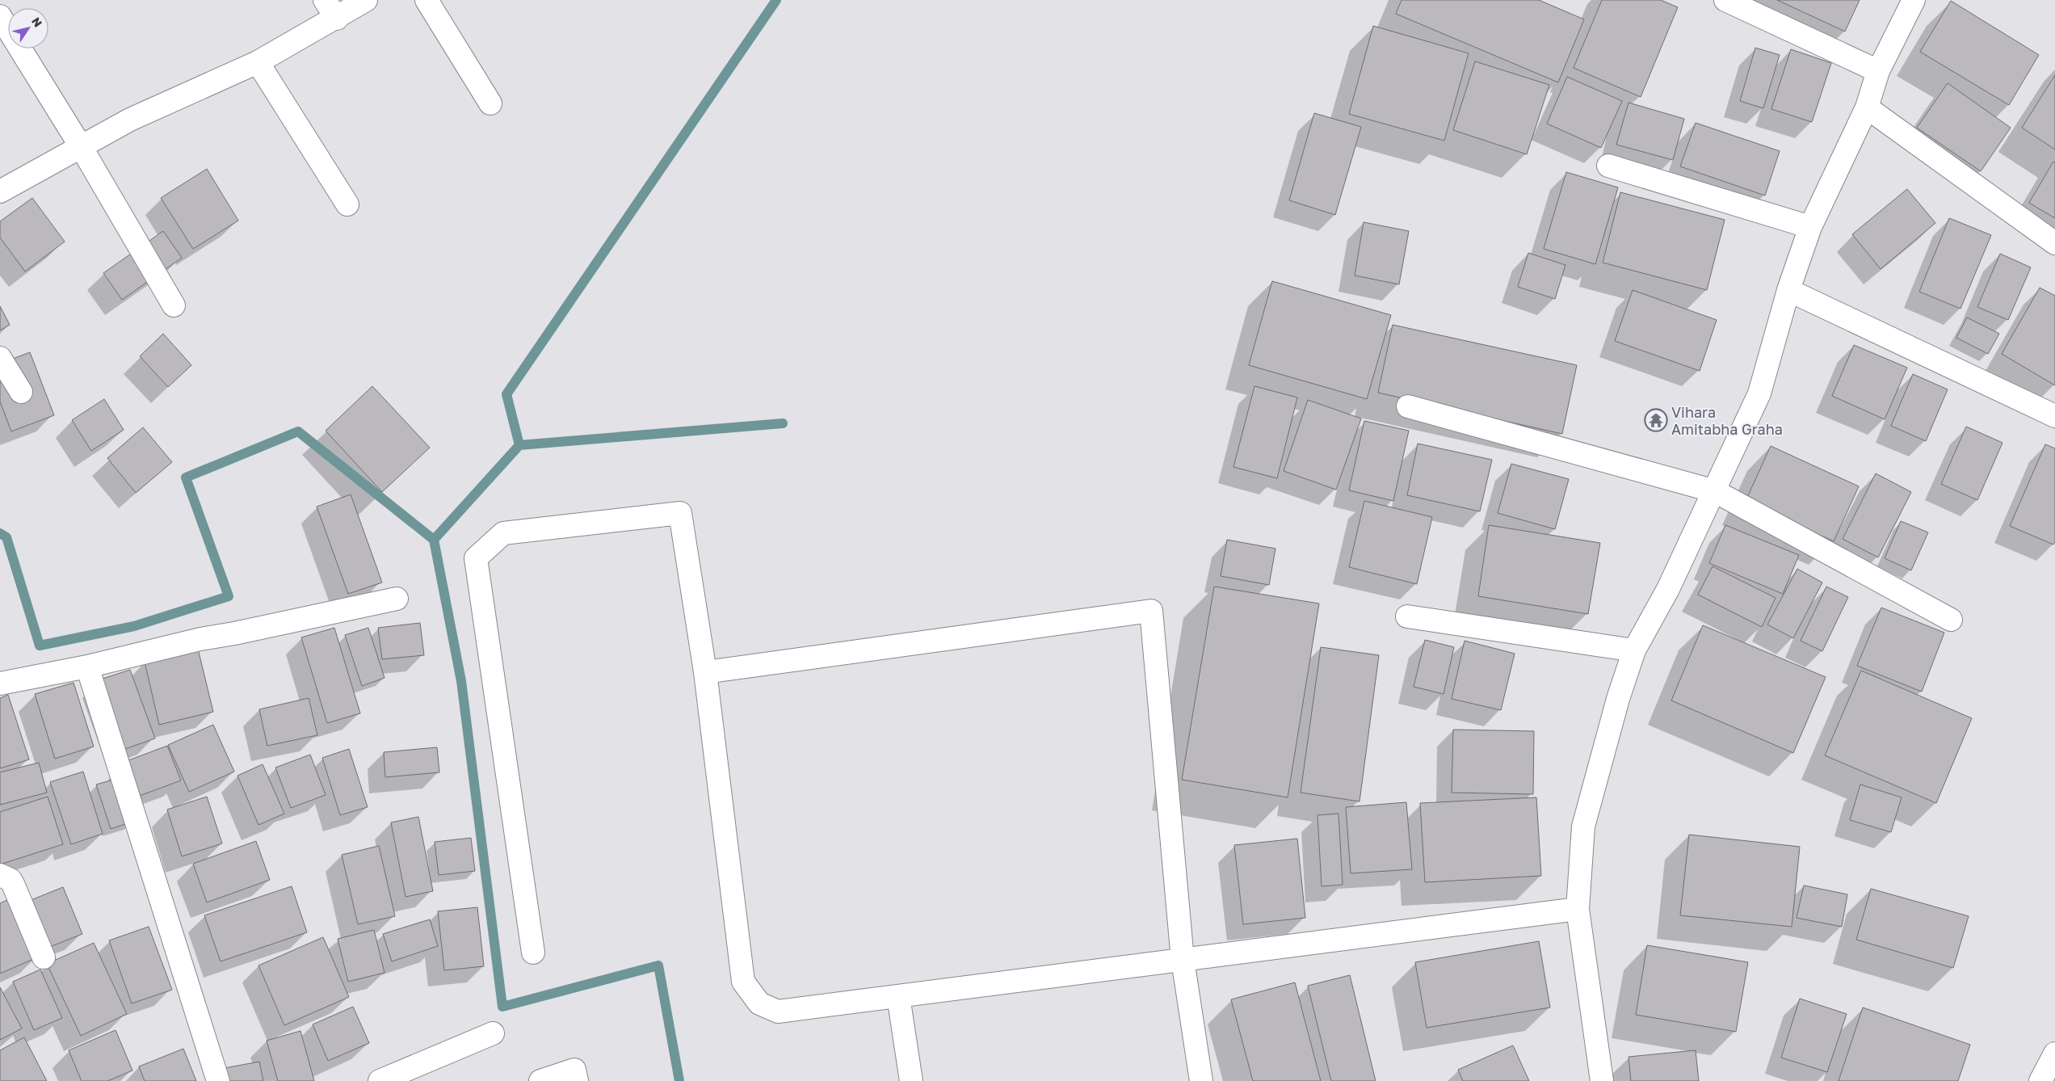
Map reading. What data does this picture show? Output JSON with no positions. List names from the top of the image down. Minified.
{"places":{"temple":["Vihara Amitabha Graha"]},"north":"top right"}
